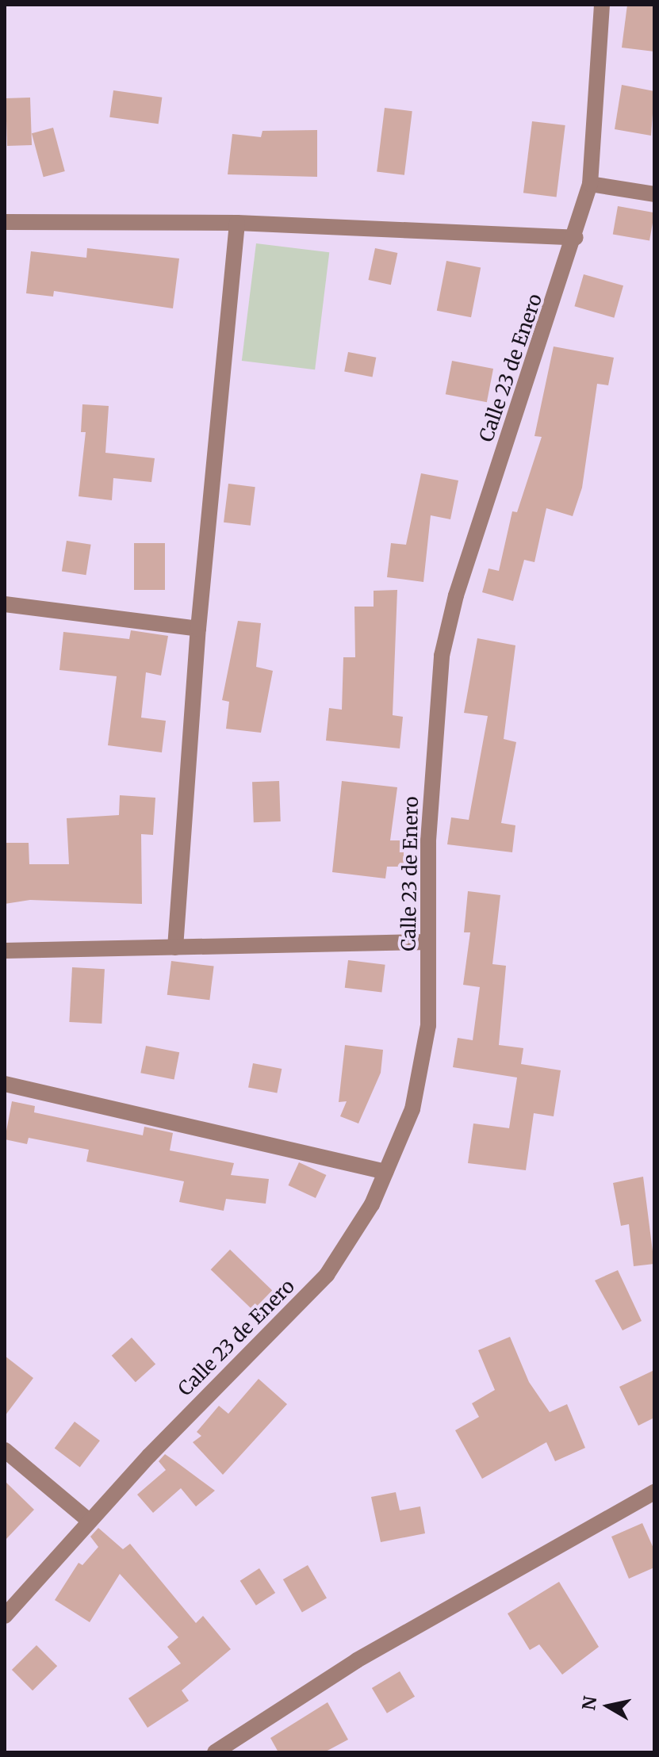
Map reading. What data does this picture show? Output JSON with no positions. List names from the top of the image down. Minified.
{"streets":{"street":["Calle 23 de Enero"]},"north":"left"}
